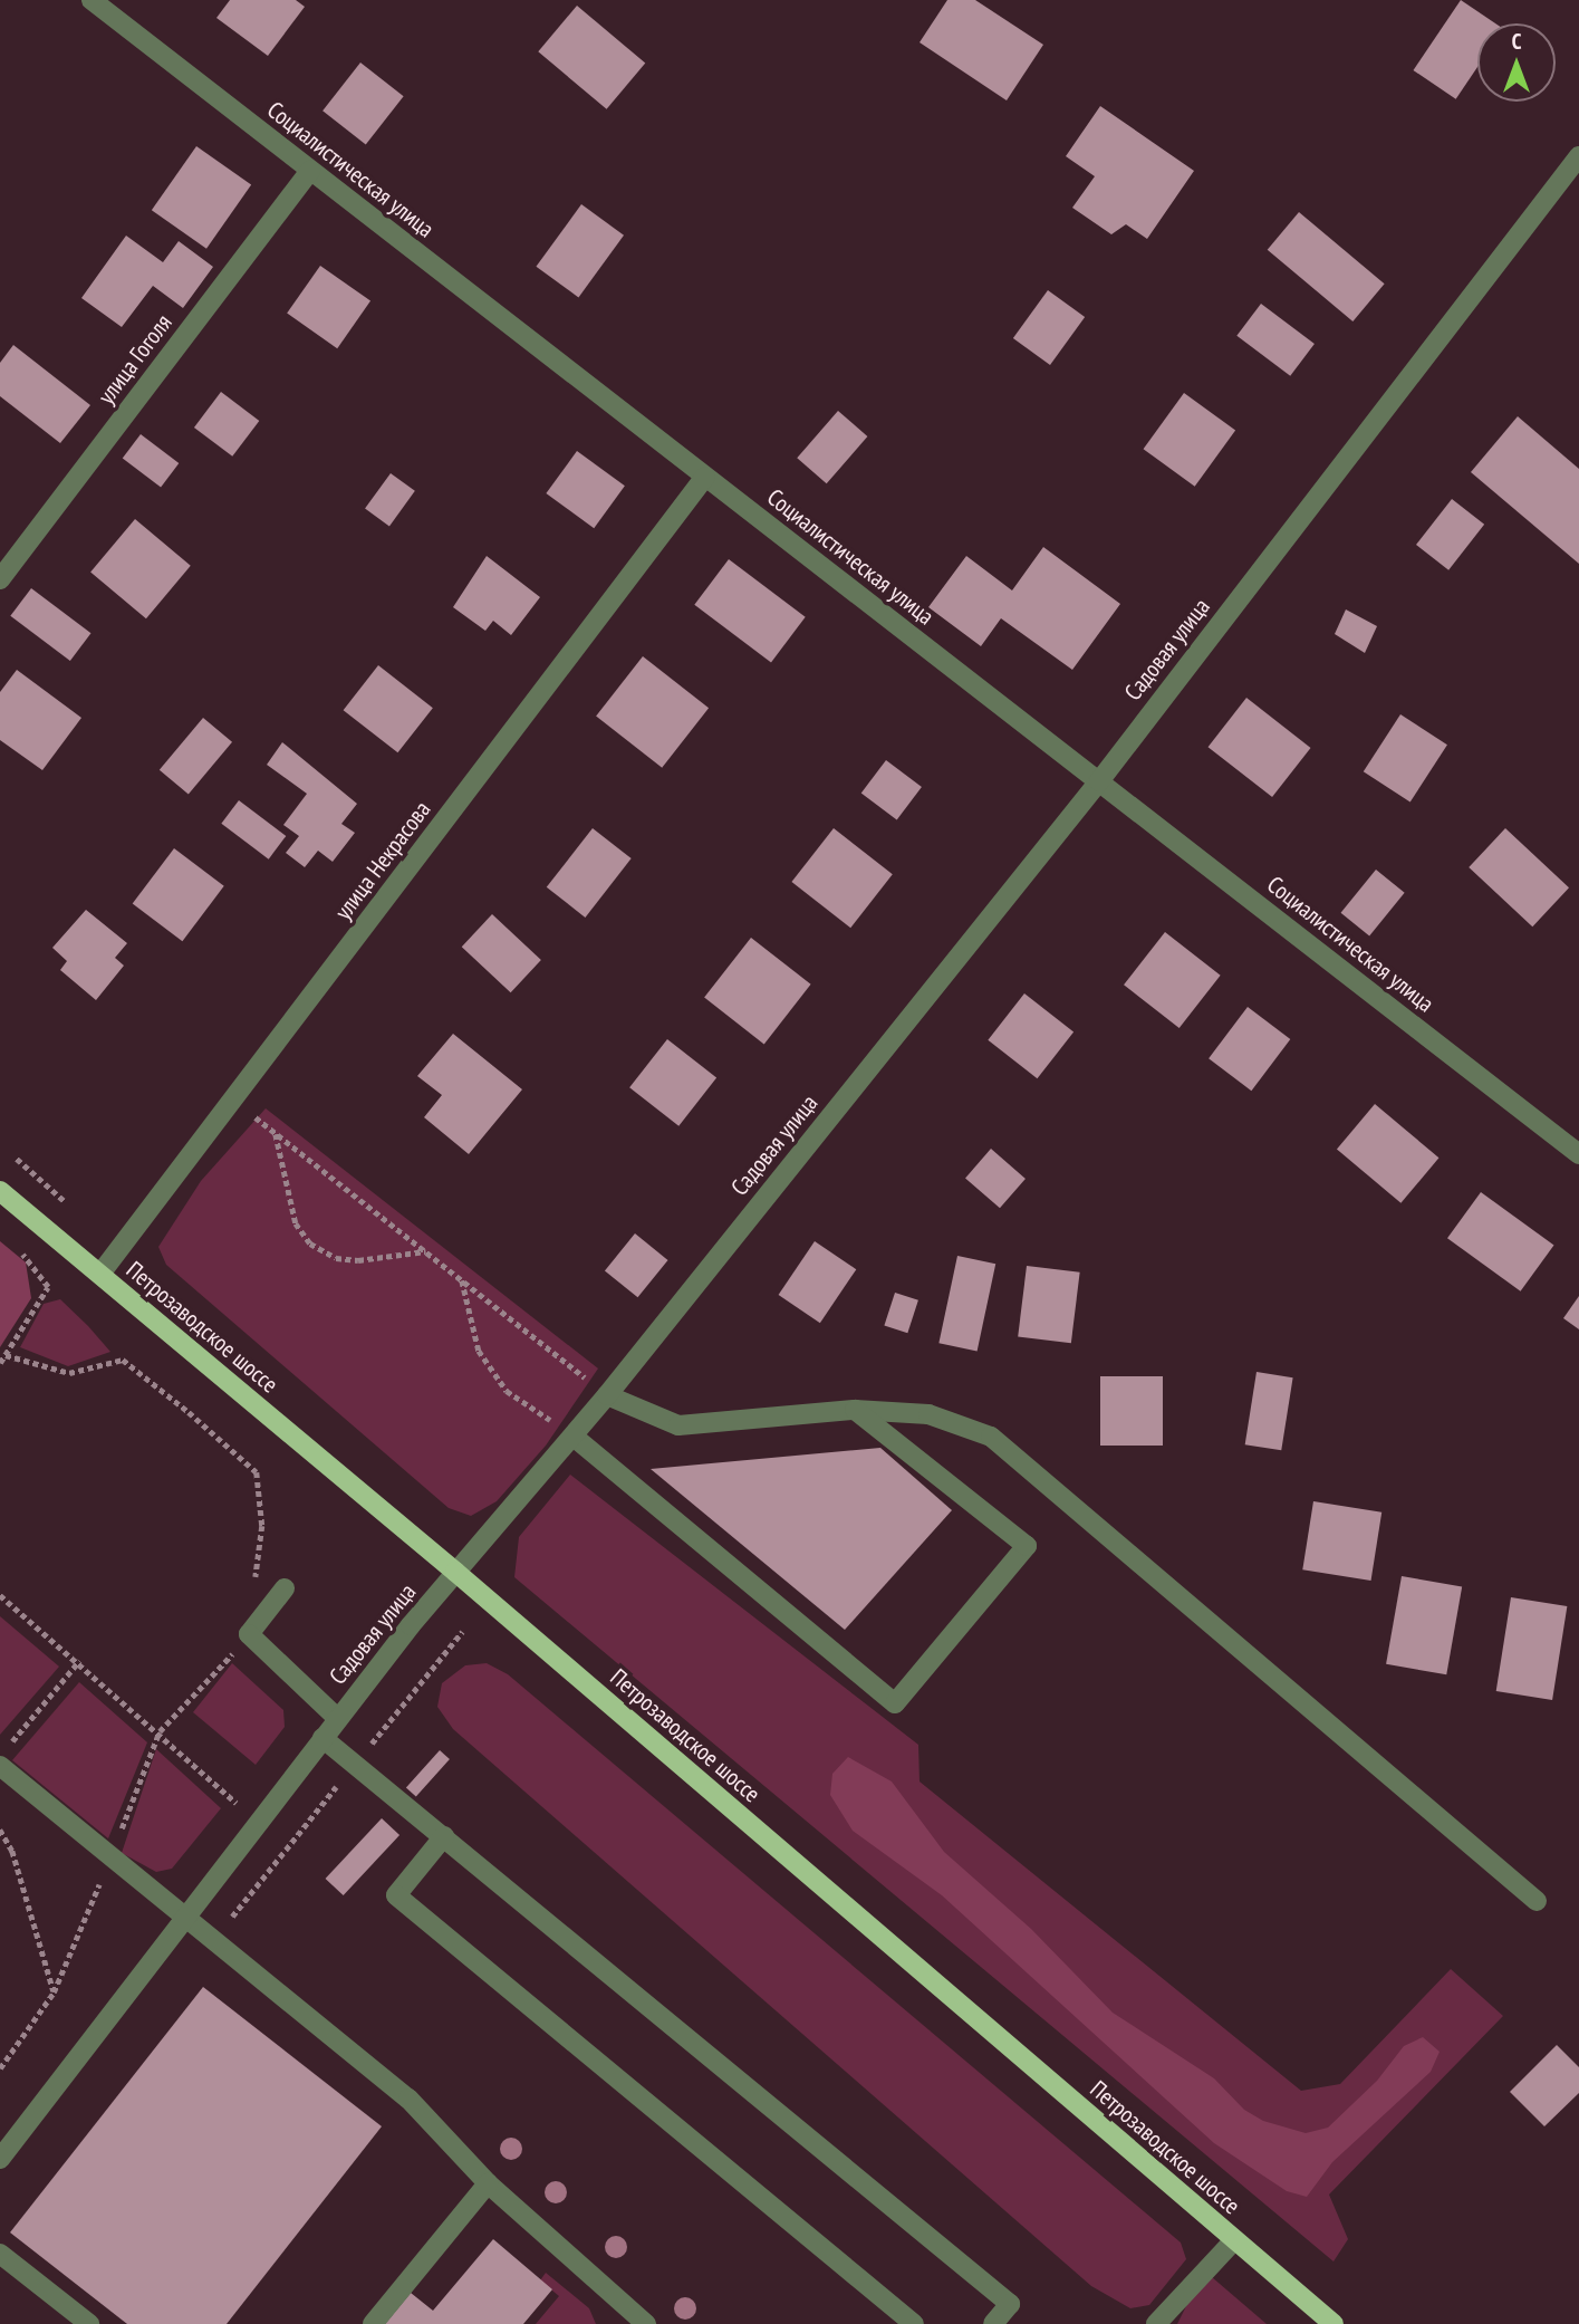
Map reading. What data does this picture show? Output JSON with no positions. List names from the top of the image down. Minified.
{"streets":{"main road":["Петрозаводское шоссе"],"street":["Социалистическая улица","улица Гоголя","Садовая улица","улица Некрасова"]},"crossings":[["Социалистическая улица","улица Гоголя"],["Социалистическая улица","Садовая улица"],["Социалистическая улица","улица Некрасова"],["Садовая улица","Петрозаводское шоссе"],["улица Некрасова","Петрозаводское шоссе"]],"north":"top"}
